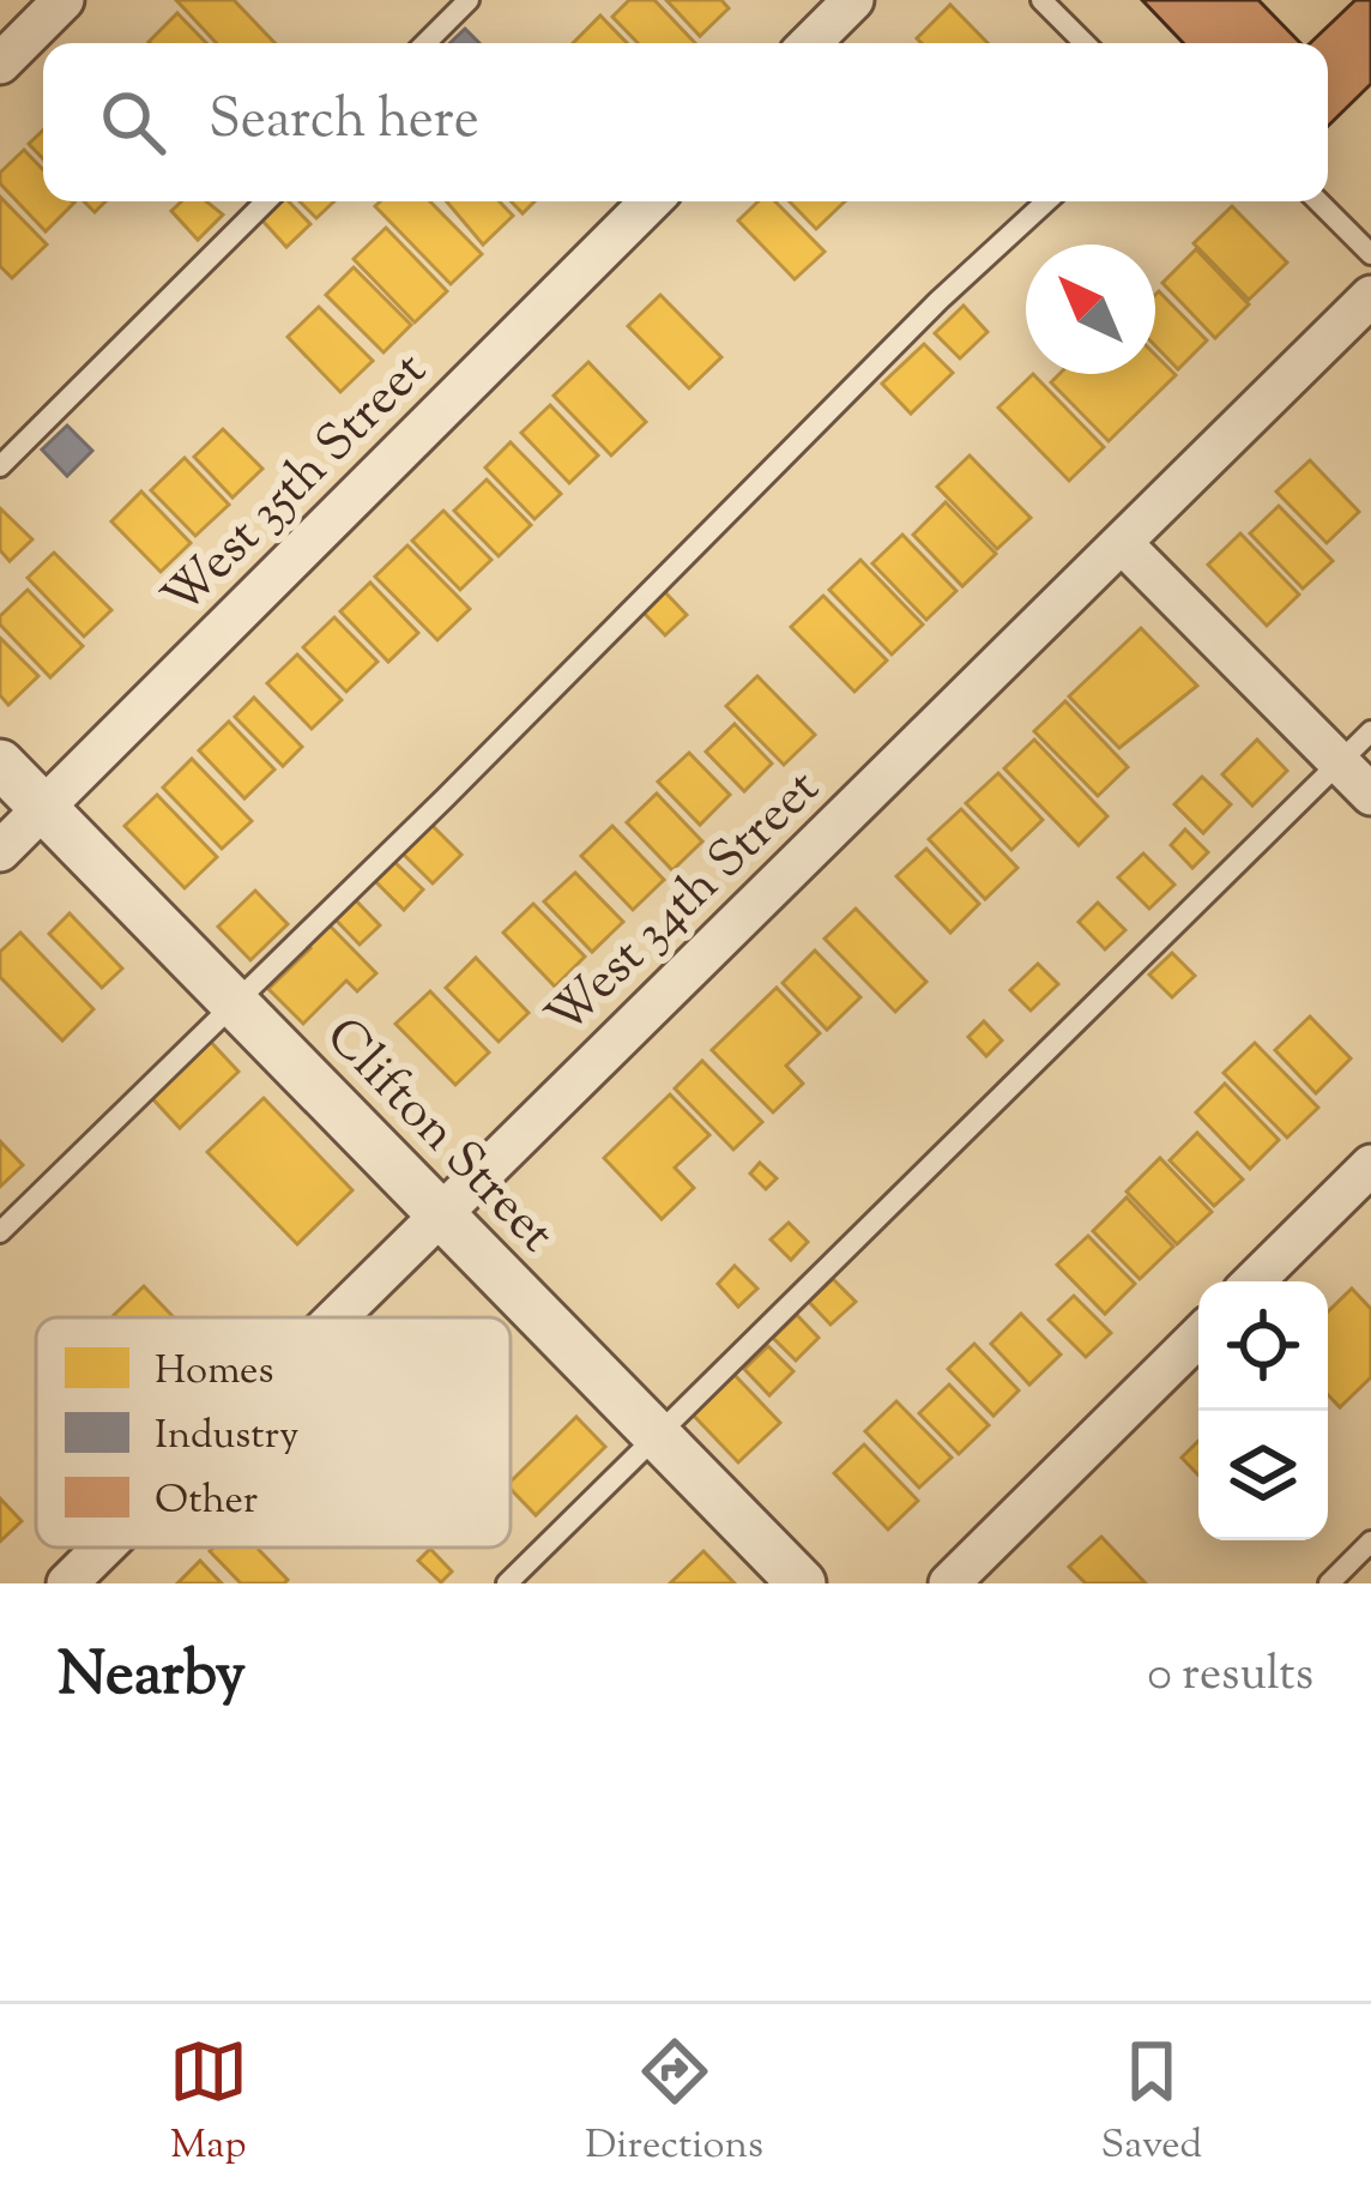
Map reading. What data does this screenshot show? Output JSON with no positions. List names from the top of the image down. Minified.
{"streets":{"street":["West 35th Street","West 34th Street","Clifton Street"]},"crossings":[["West 35th Street","Clifton Street"],["West 34th Street","Clifton Street"]],"legend":["Homes","Industry","Other"],"north":"top left","page":{"search":"Search here","heading":["Nearby","0 results"],"nav":["Map","Directions","Saved"]}}
